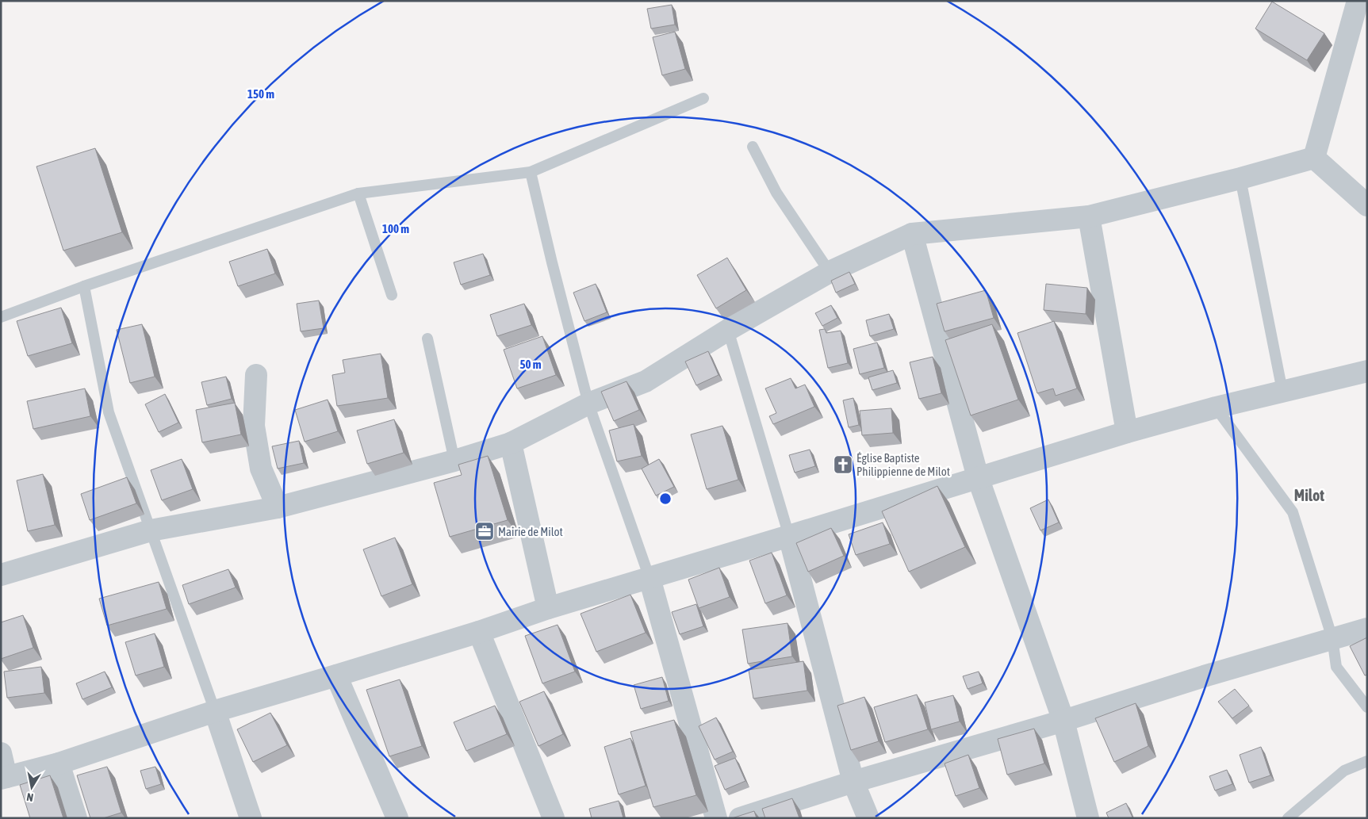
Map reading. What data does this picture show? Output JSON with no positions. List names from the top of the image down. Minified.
{"districts":["Milot"],"places":{"church":["Église Baptiste Philippienne de Milot"],"office":["Mairie de Milot"]},"north":"bottom","rings":["150 m","100 m","50 m"]}
